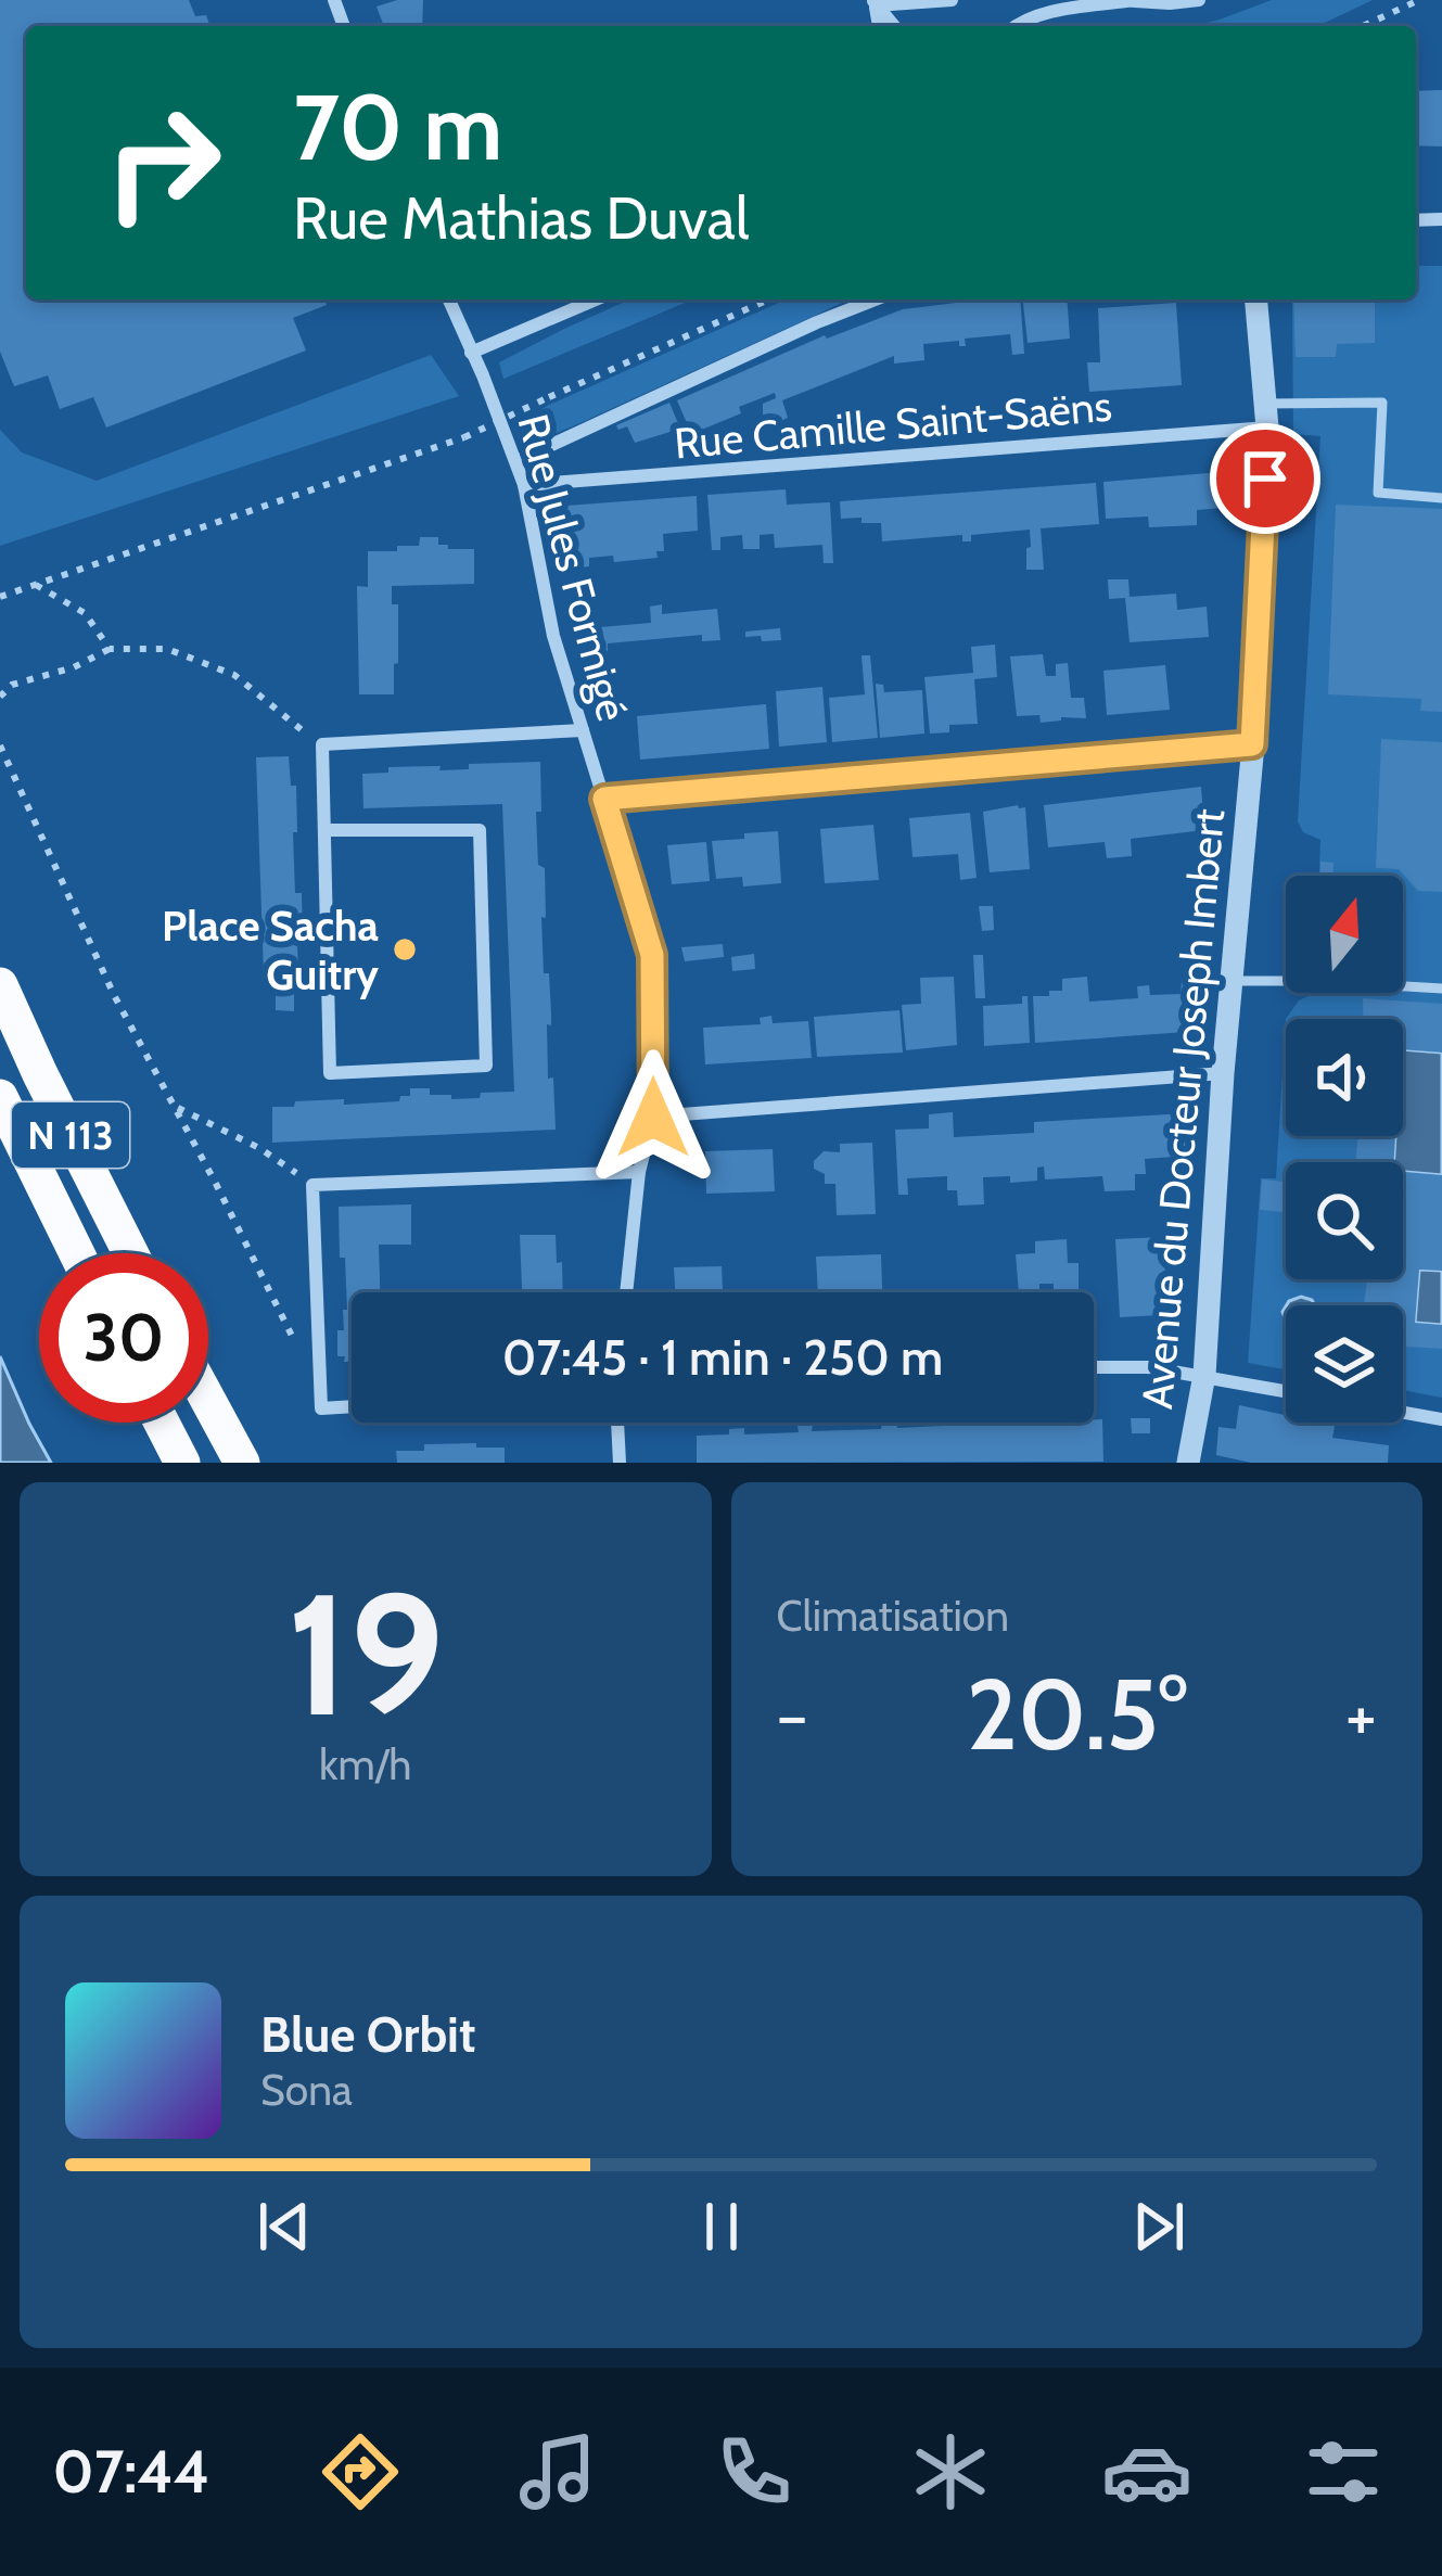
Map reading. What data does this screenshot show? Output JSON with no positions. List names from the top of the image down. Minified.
{"streets":{"highway":["N 113"],"street":["Rue Camille Saint-Saëns","Rue Jules Formigé","Avenue du Docteur Joseph Imbert"]},"crossings":[["Rue Camille Saint-Saëns","Rue Jules Formigé"],["Rue Camille Saint-Saëns","Avenue du Docteur Joseph Imbert"]],"places":["Place Sacha Guitry"],"north":"top","page":{"turn":["70 m","Rue Mathias Duval"],"limit":"30","trip":"07:45 · 1 min · 250 m","tile":[["19","km/h"],"Climatisation"],"heat":["−","20.5°","+"],"song":["Blue Orbit","Sona"],"tabs":"07:44"}}
